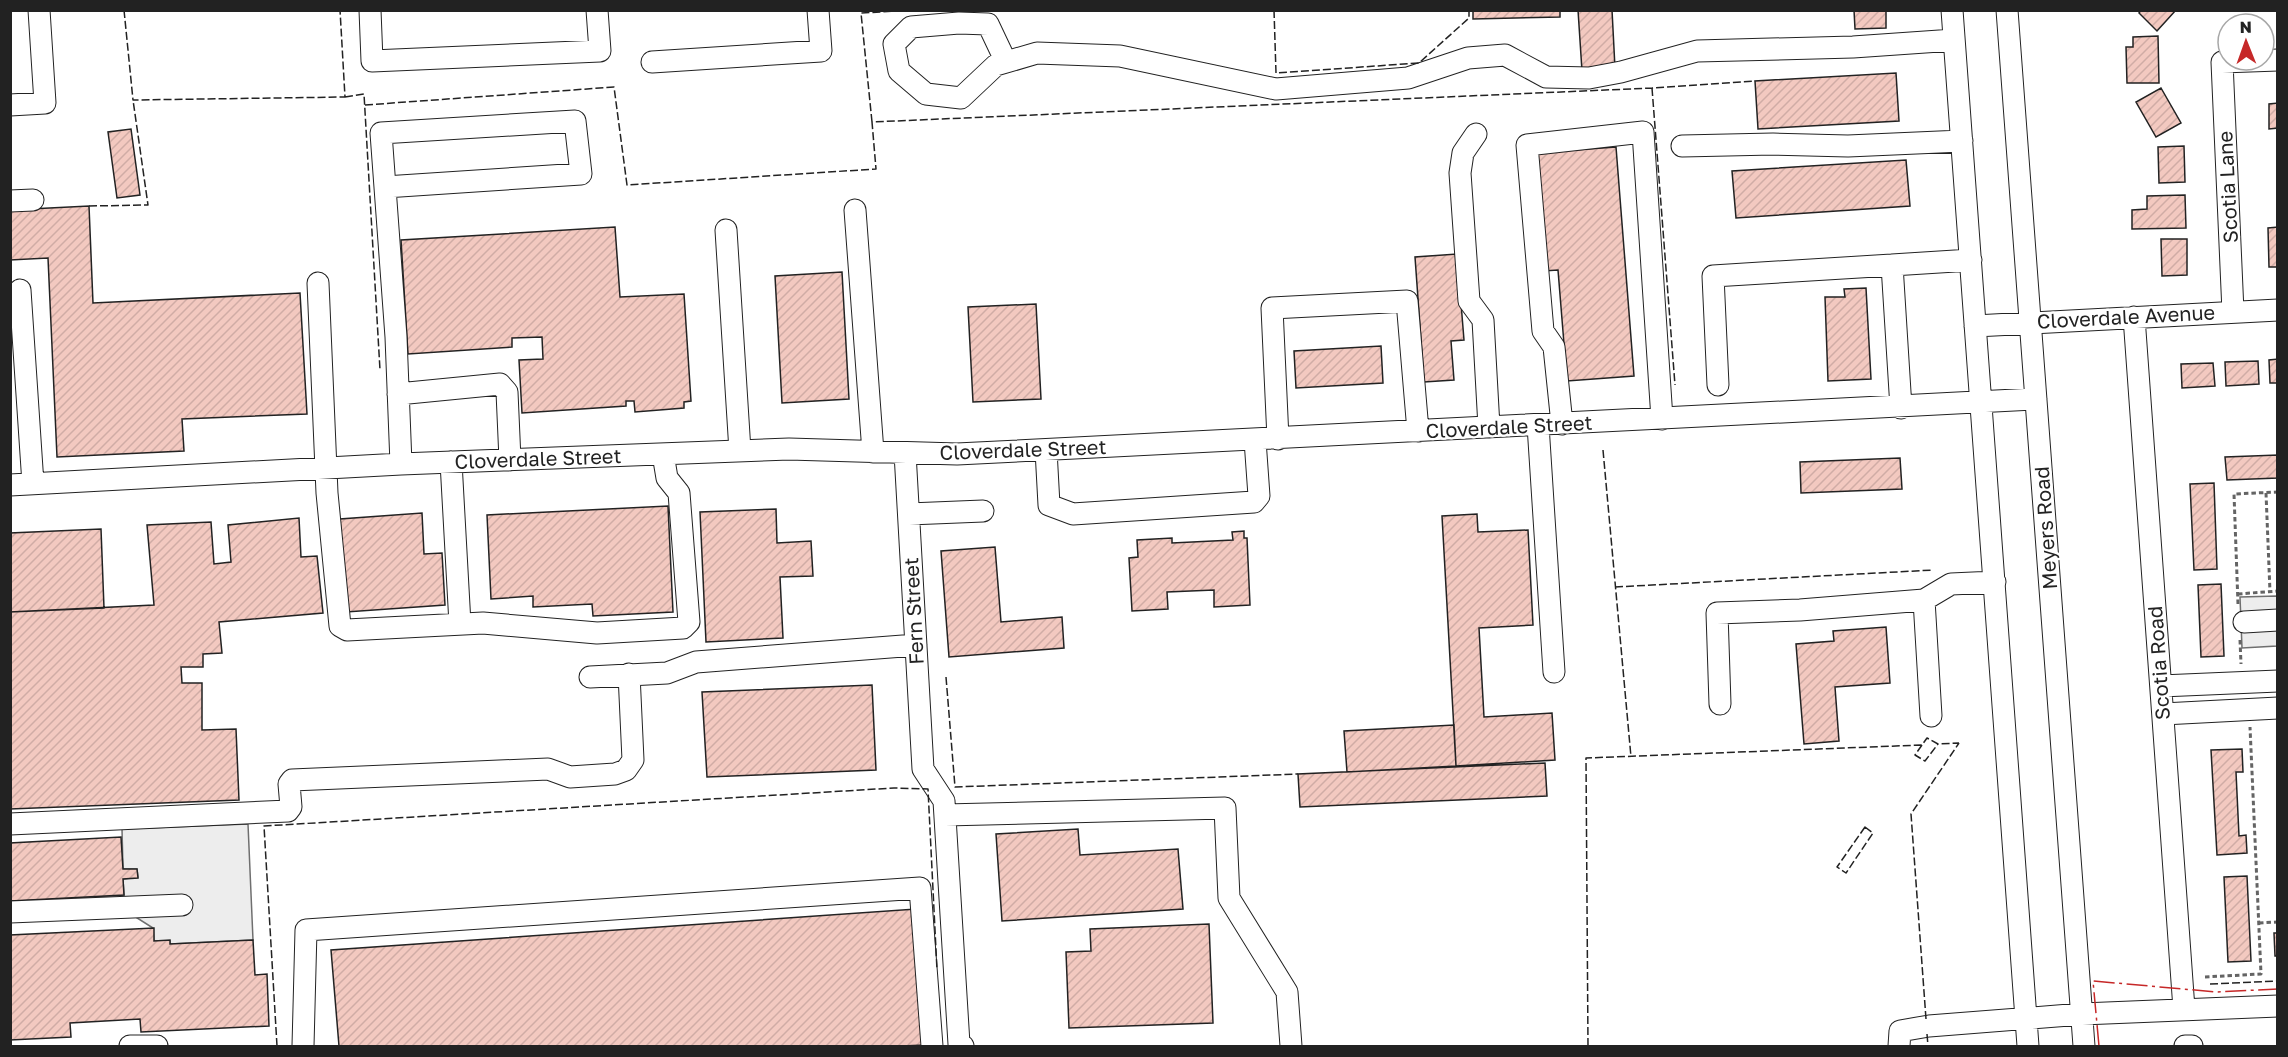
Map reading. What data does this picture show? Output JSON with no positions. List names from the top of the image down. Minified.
{"streets":{"street":["Scotia Lane","Cloverdale Avenue","Cloverdale Street","Meyers Road","Fern Street","Scotia Road"]},"crossings":[["Scotia Lane","Cloverdale Avenue"],["Cloverdale Avenue","Meyers Road"],["Cloverdale Avenue","Scotia Road"],["Cloverdale Street","Meyers Road"],["Cloverdale Street","Fern Street"]],"north":"top"}
